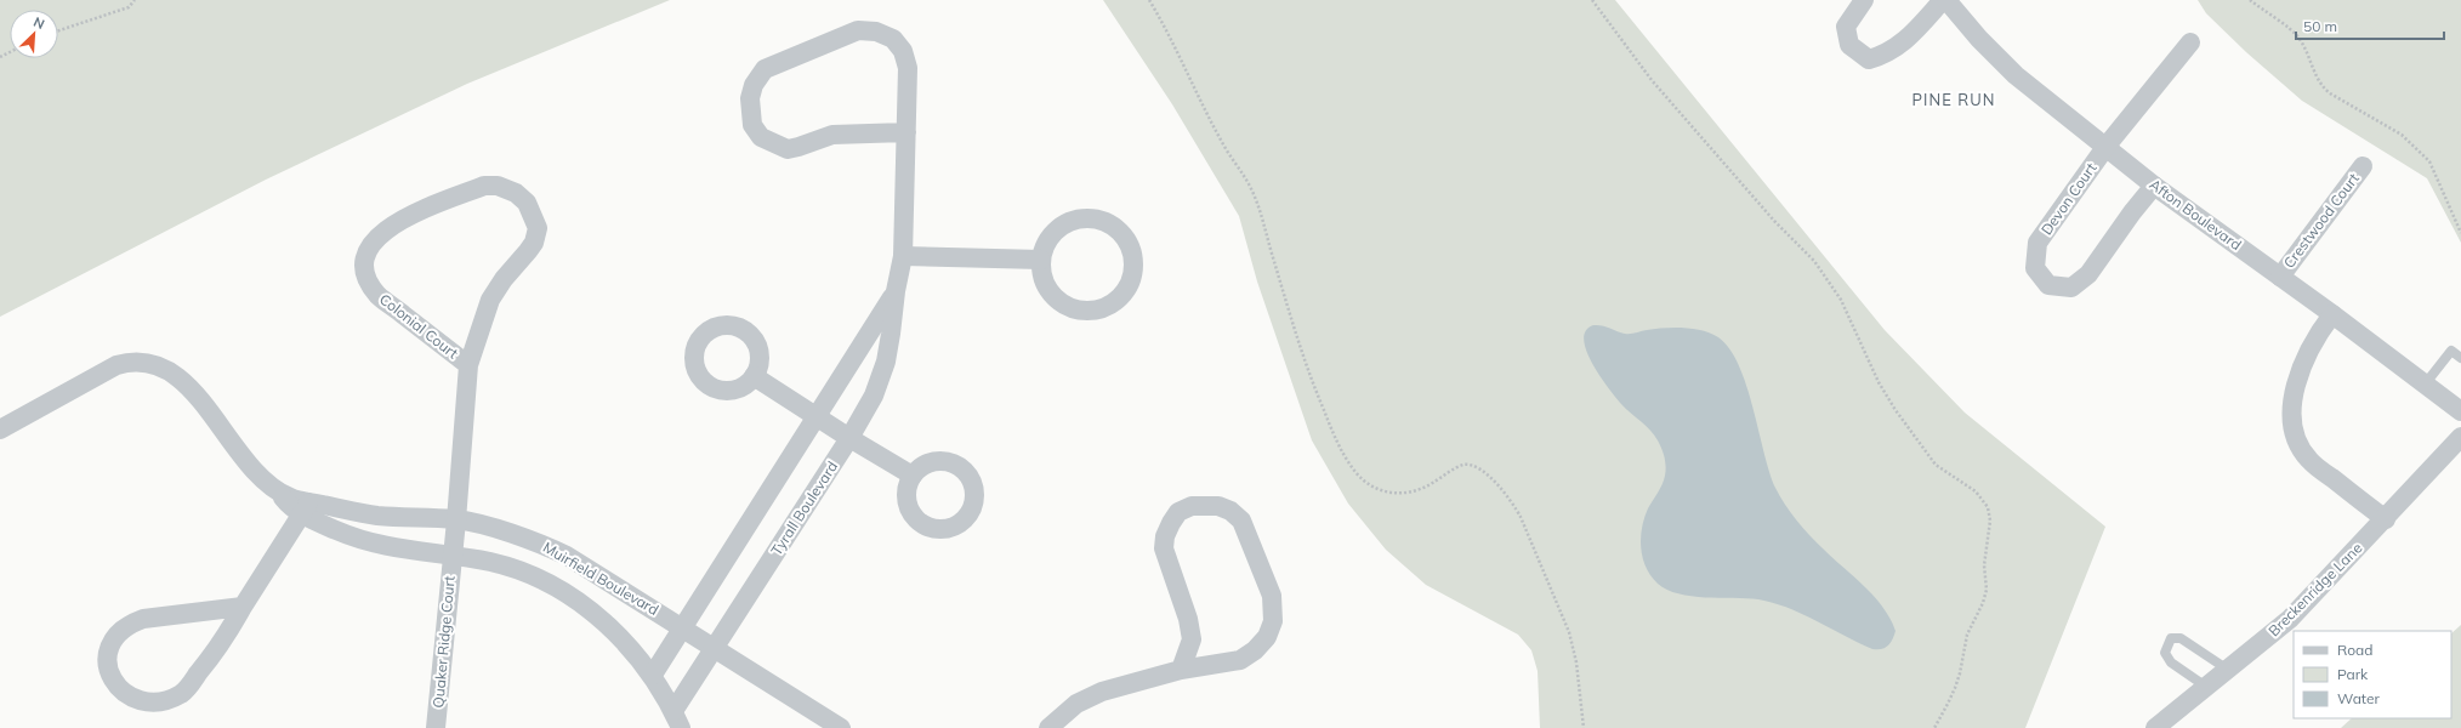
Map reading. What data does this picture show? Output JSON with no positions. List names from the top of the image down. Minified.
{"streets":{"street":["Devon Court","Afton Boulevard","Crestwood Court","Colonial Court","Tyrall Boulevard","Muirfield Boulevard","Breckenridge Lane","Quaker Ridge Court"]},"crossings":[["Devon Court","Afton Boulevard"],["Afton Boulevard","Crestwood Court"],["Colonial Court","Muirfield Boulevard"],["Colonial Court","Quaker Ridge Court"],["Tyrall Boulevard","Muirfield Boulevard"],["Muirfield Boulevard","Quaker Ridge Court"]],"districts":["PINE RUN"],"legend":["Road","Park","Water"],"scale_bar":"50 m","north":"top right"}
